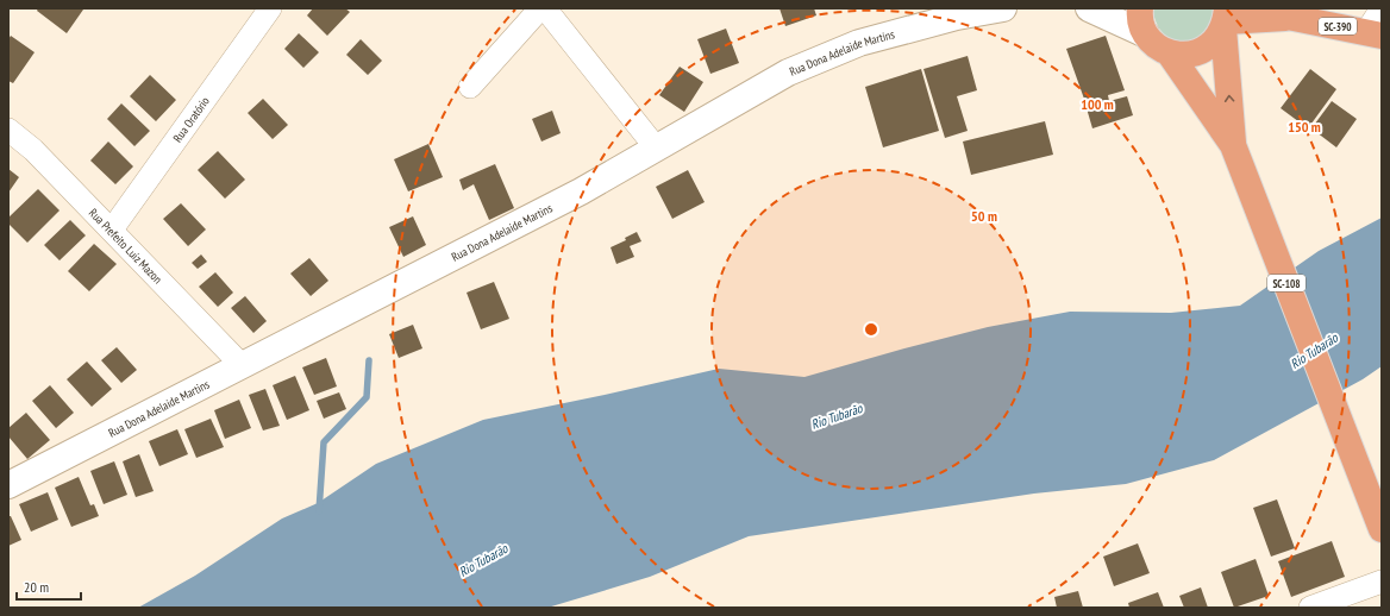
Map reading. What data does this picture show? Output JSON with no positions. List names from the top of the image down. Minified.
{"streets":{"main road":["SC-390","SC-108"],"street":["Rua Dona Adelaide Martins","Rua Oratório","Rua Prefeito Luiz Mazon"]},"crossings":[["SC-390","SC-108"],["Rua Dona Adelaide Martins","Rua Prefeito Luiz Mazon"],["Rua Oratório","Rua Prefeito Luiz Mazon"]],"water":["Rio Tubarão"],"scale_bar":"20 m","rings":["100 m","150 m","50 m"]}
